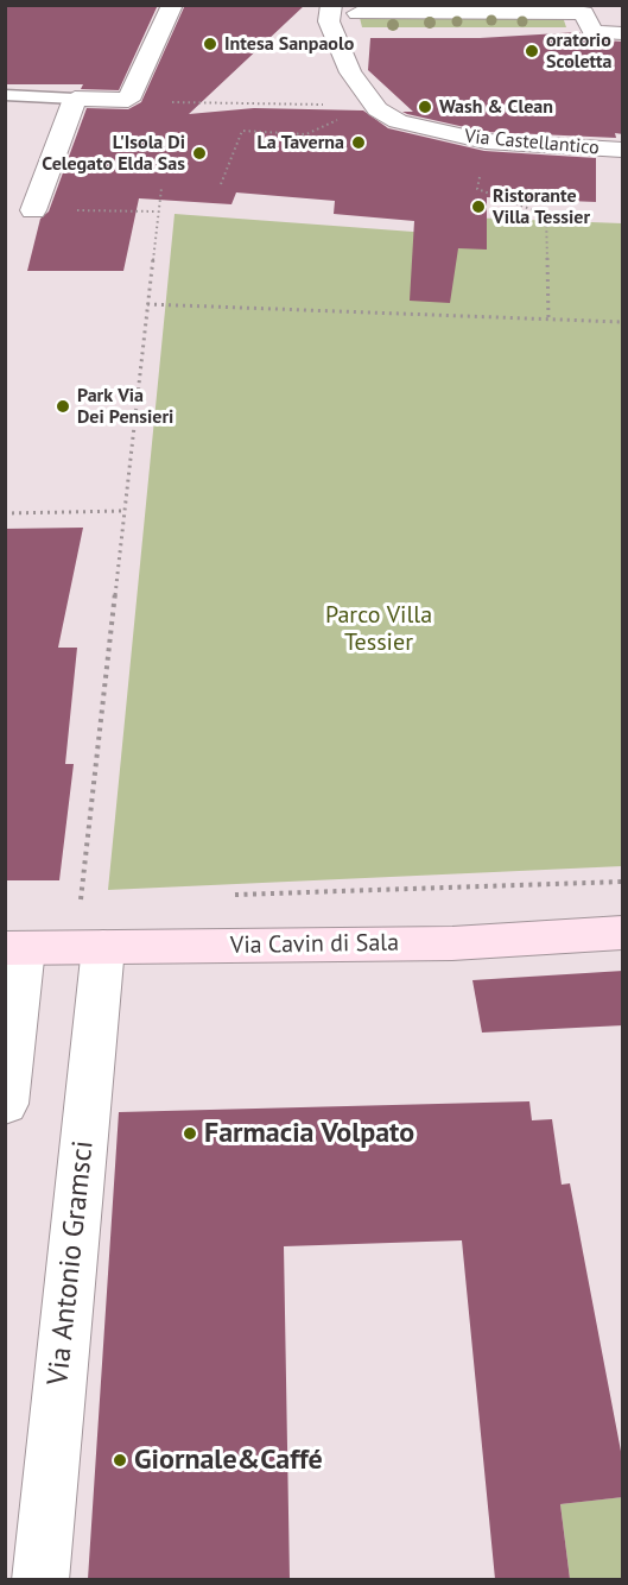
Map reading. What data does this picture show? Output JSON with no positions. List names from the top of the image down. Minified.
{"streets":{"main road":["Via Cavin di Sala"],"street":["Via Castellantico","Via Antonio Gramsci"]},"crossings":[["Via Cavin di Sala","Via Antonio Gramsci"]],"parks":["Parco Villa Tessier"],"places":["Intesa Sanpaolo","oratorio Scoletta","Wash & Clean","La Taverna","L'Isola Di Celegato Elda Sas","Ristorante Villa Tessier","Park Via Dei Pensieri","Farmacia Volpato","Giornale&Caffé"]}
